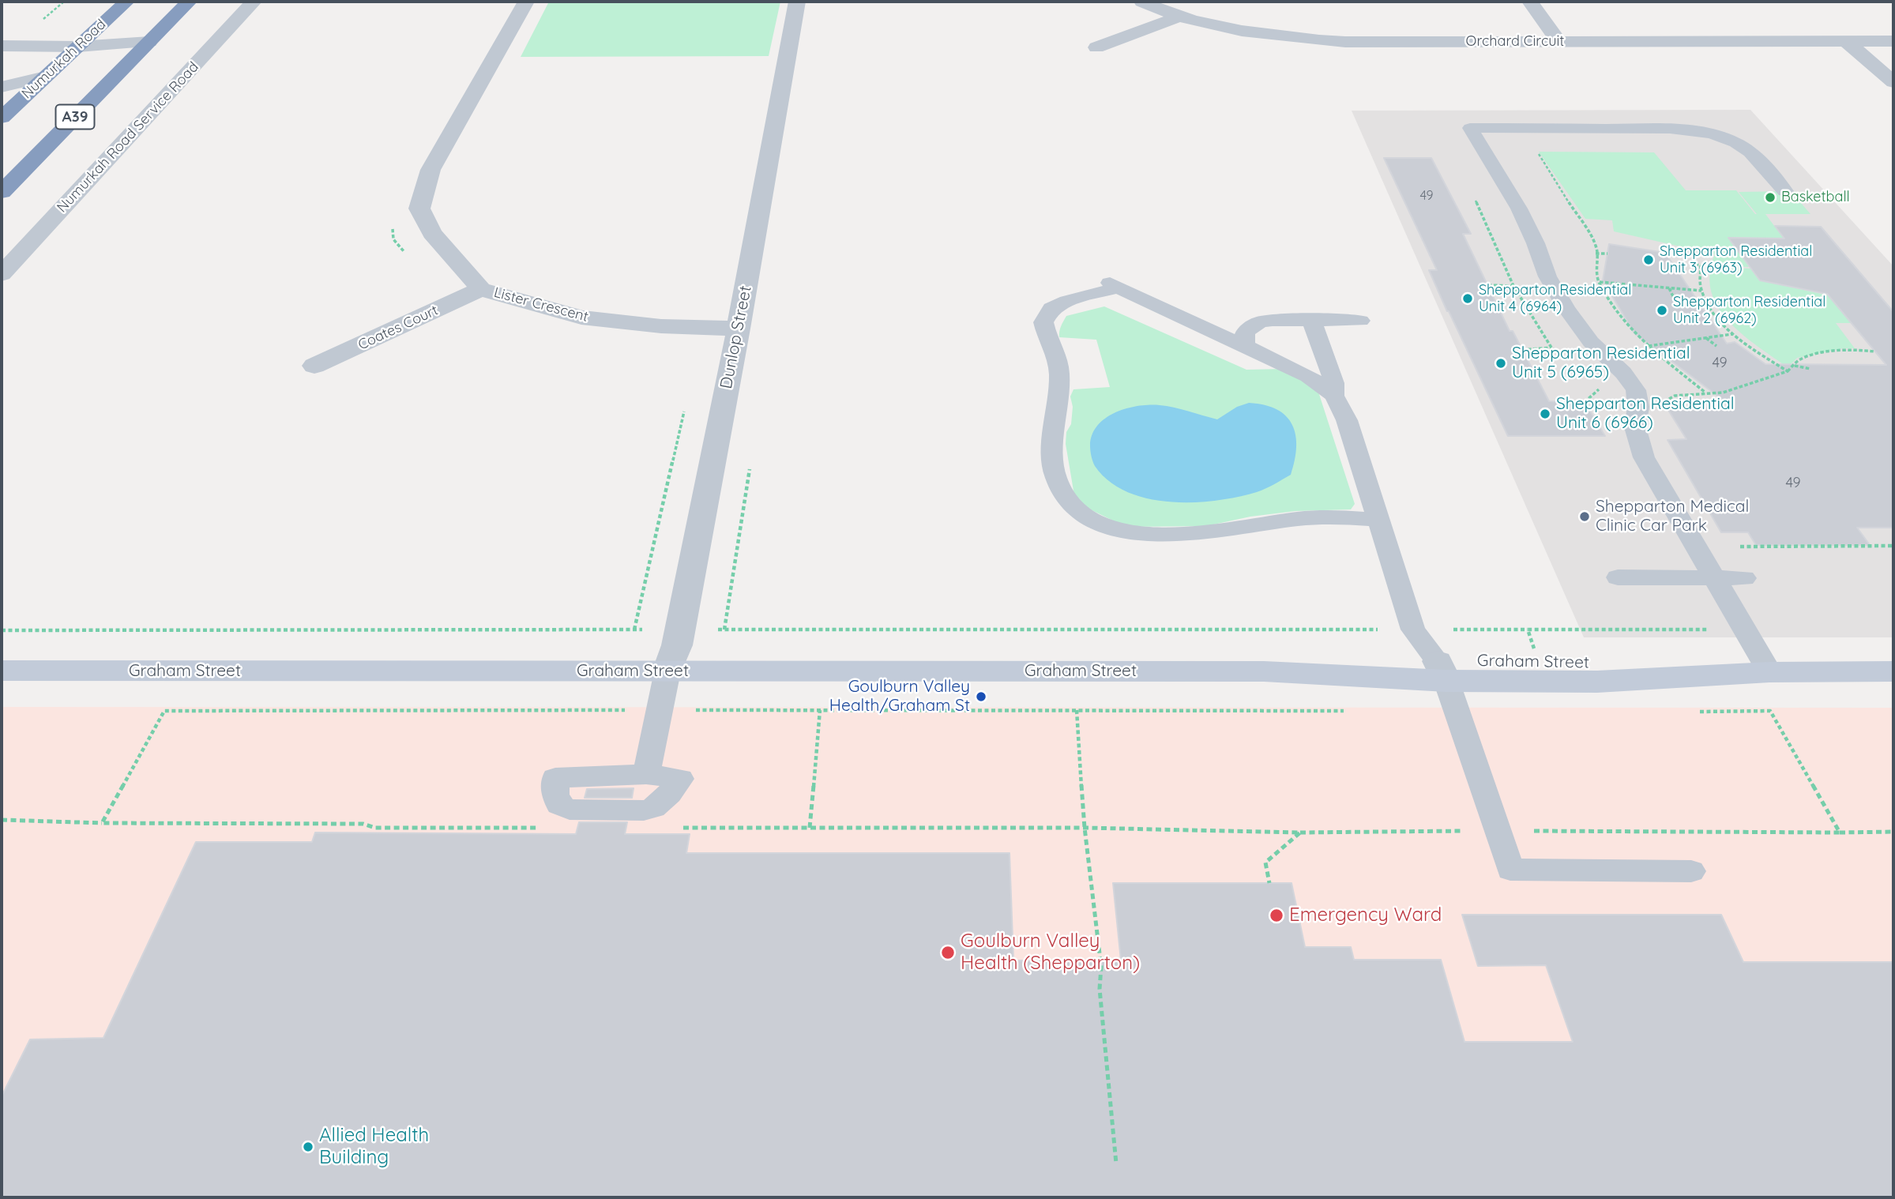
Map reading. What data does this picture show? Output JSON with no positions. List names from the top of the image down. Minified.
{"streets":{"highway":["Numurkah Road","A39"],"street":["Orchard Circuit","Numurkah Road Service Road","Lister Crescent","Coates Court","Dunlop Street","Graham Street"]},"crossings":[["Lister Crescent","Coates Court"],["Lister Crescent","Dunlop Street"],["Dunlop Street","Graham Street"]],"places":["Basketball","Shepparton Residential Unit 3 (6963)","Shepparton Residential Unit 4 (6964)","Shepparton Residential Unit 2 (6962)","Shepparton Residential Unit 5 (6965)","Shepparton Residential Unit 6 (6966)","Shepparton Medical Clinic Car Park","Goulburn Valley Health/Graham St","Emergency Ward","Goulburn Valley Health (Shepparton)","Allied Health Building"],"house_numbers":["49","49","49"]}
